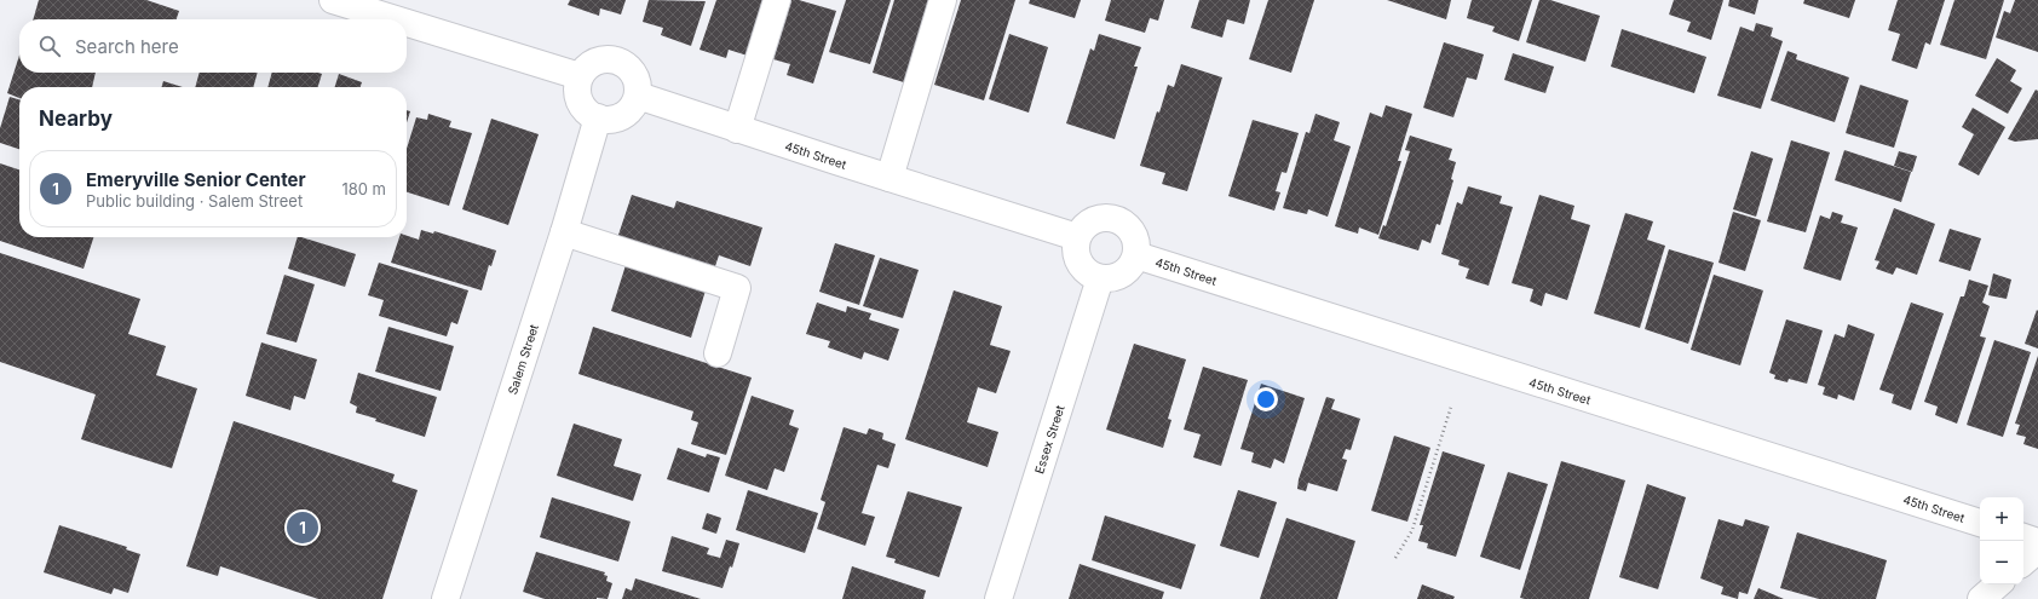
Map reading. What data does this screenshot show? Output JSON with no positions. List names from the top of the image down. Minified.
{"streets":{"street":["45th Street","Salem Street","Essex Street"]},"crossings":[["45th Street","Salem Street"],["45th Street","Essex Street"]],"page":{"search":"Search here","heading":"Nearby","list":[{"mark":"1","name":"Emeryville Senior Center","note":"Public building · Salem Street","value":"180 m"}],"map_buttons":["+","−"],"pins":"1"}}
